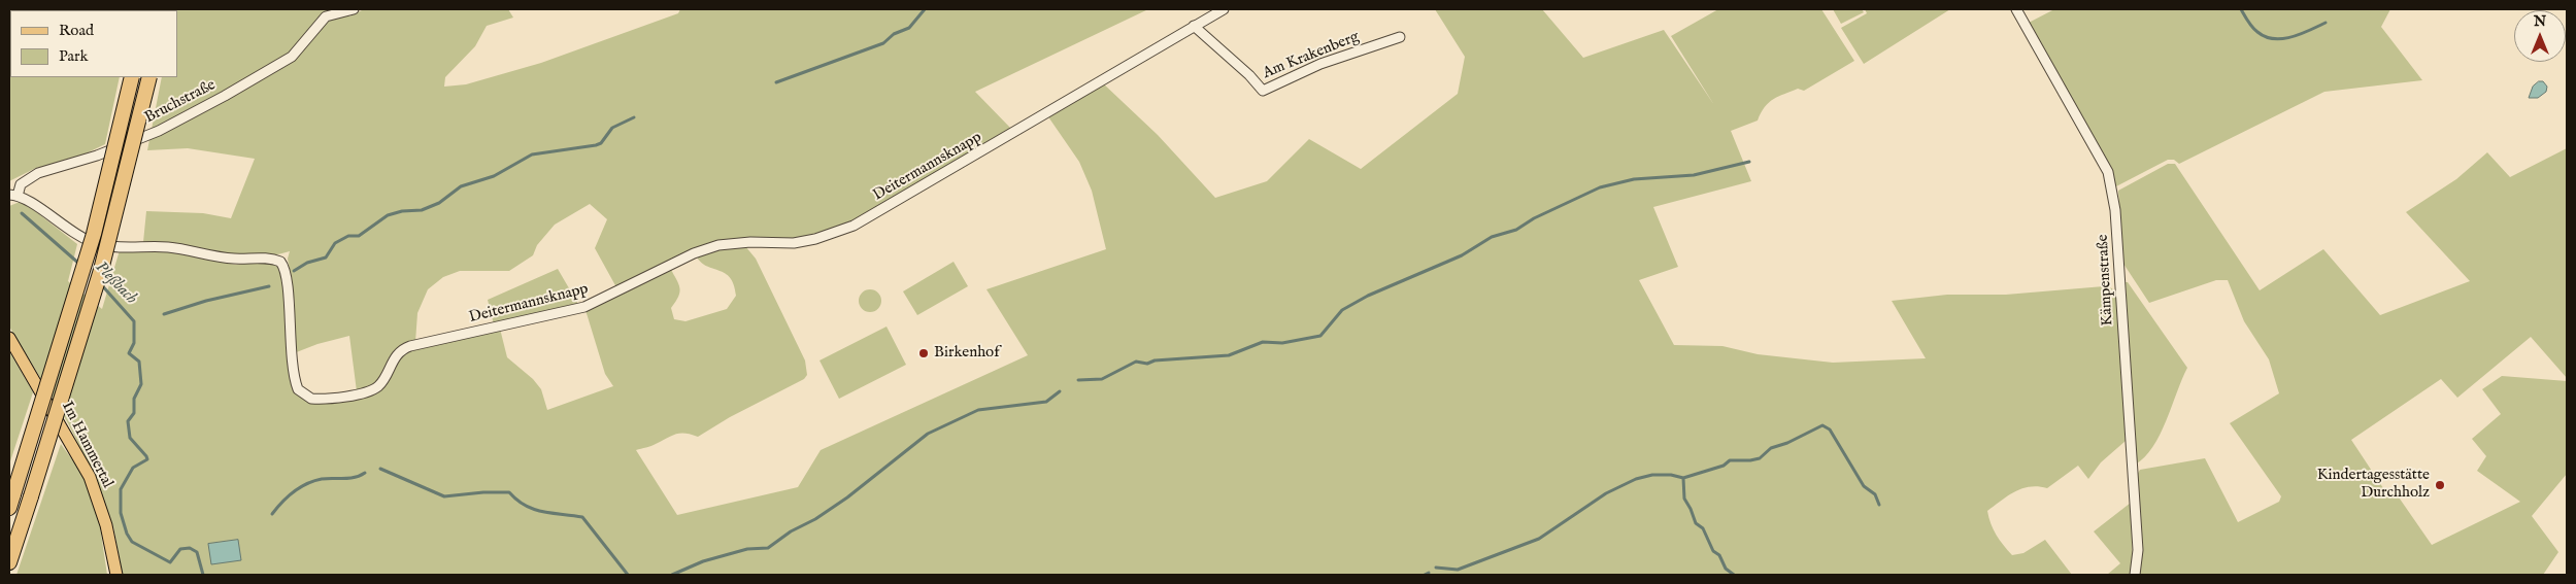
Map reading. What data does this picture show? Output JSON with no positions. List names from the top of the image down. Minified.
{"streets":{"main road":["Im Hammertal"],"street":["Am Krakenberg","Bruchstraße","Deitermannsknapp","Kämpenstraße"]},"crossings":[["Am Krakenberg","Deitermannsknapp"],["Bruchstraße","Deitermannsknapp"]],"water":["Pleßbach"],"places":["Birkenhof","Kindertagesstätte Durchholz"],"legend":["Road","Park"],"north":"top"}
